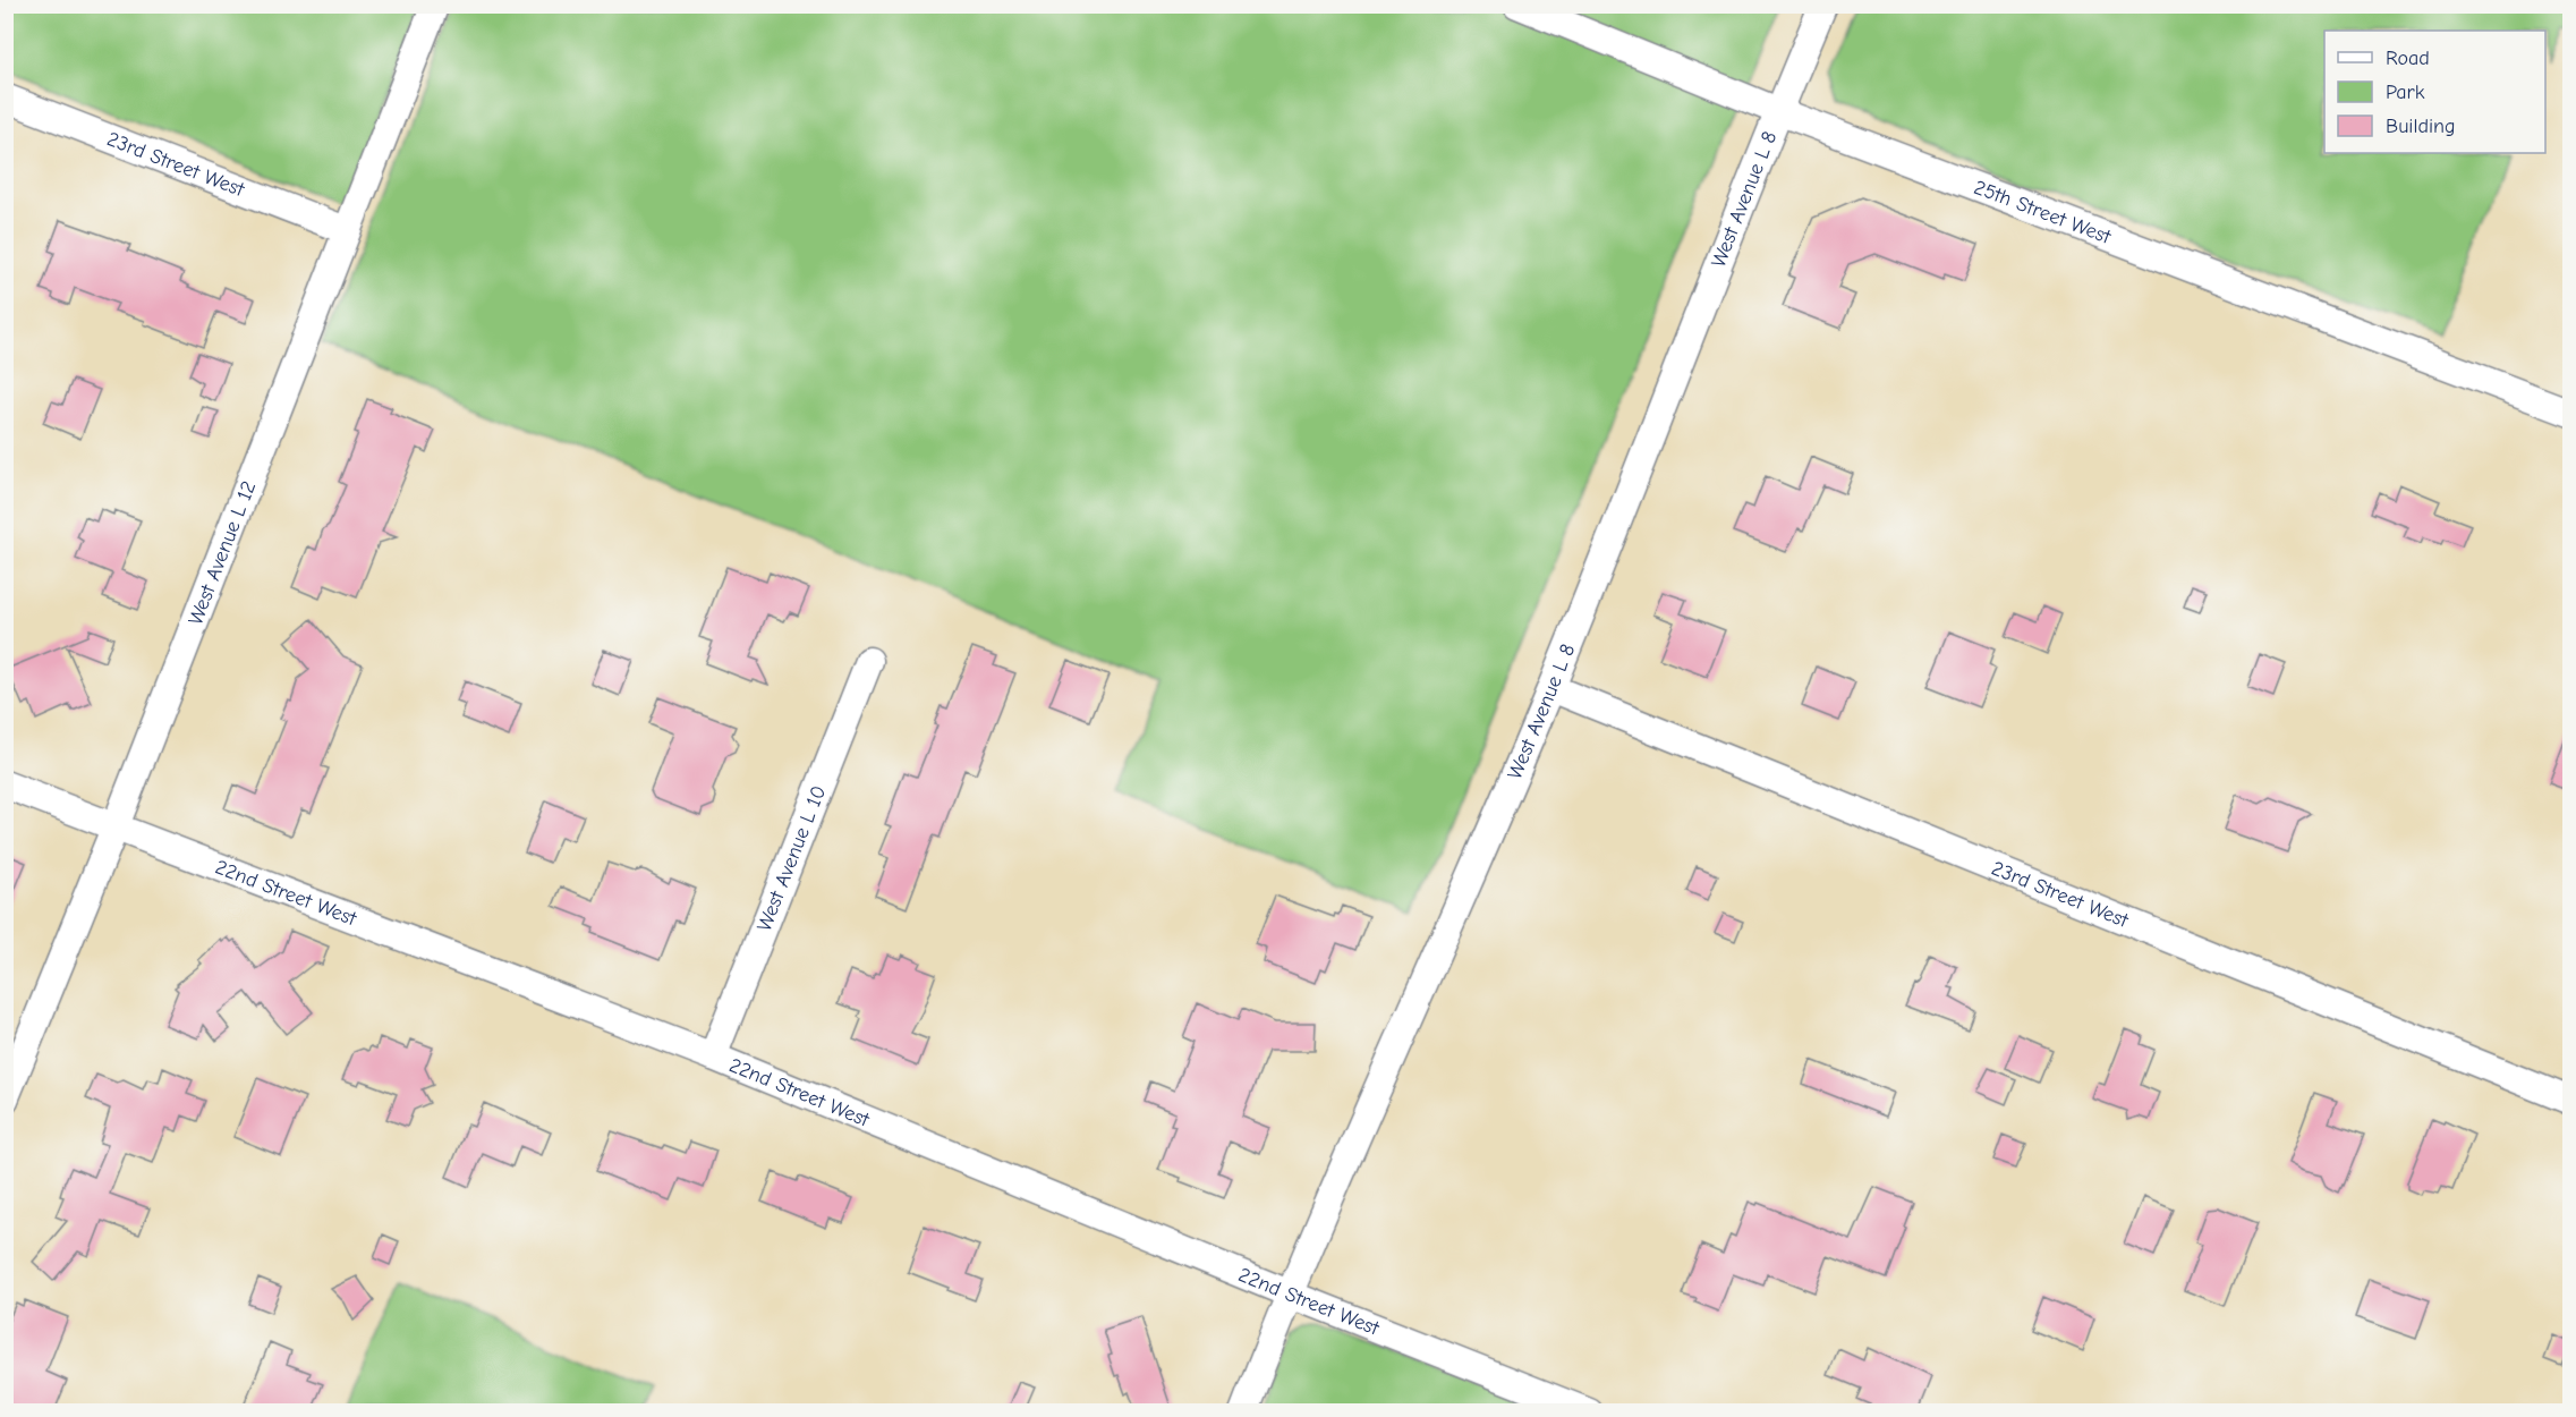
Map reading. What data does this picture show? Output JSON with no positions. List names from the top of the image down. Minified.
{"streets":{"street":["23rd Street West","West Avenue L 8","25th Street West","West Avenue L 12","West Avenue L 10","22nd Street West"]},"crossings":[["23rd Street West","West Avenue L 8"],["23rd Street West","West Avenue L 12"],["West Avenue L 8","25th Street West"],["West Avenue L 8","22nd Street West"],["West Avenue L 12","22nd Street West"],["West Avenue L 10","22nd Street West"]],"legend":["Road","Park","Building"]}
